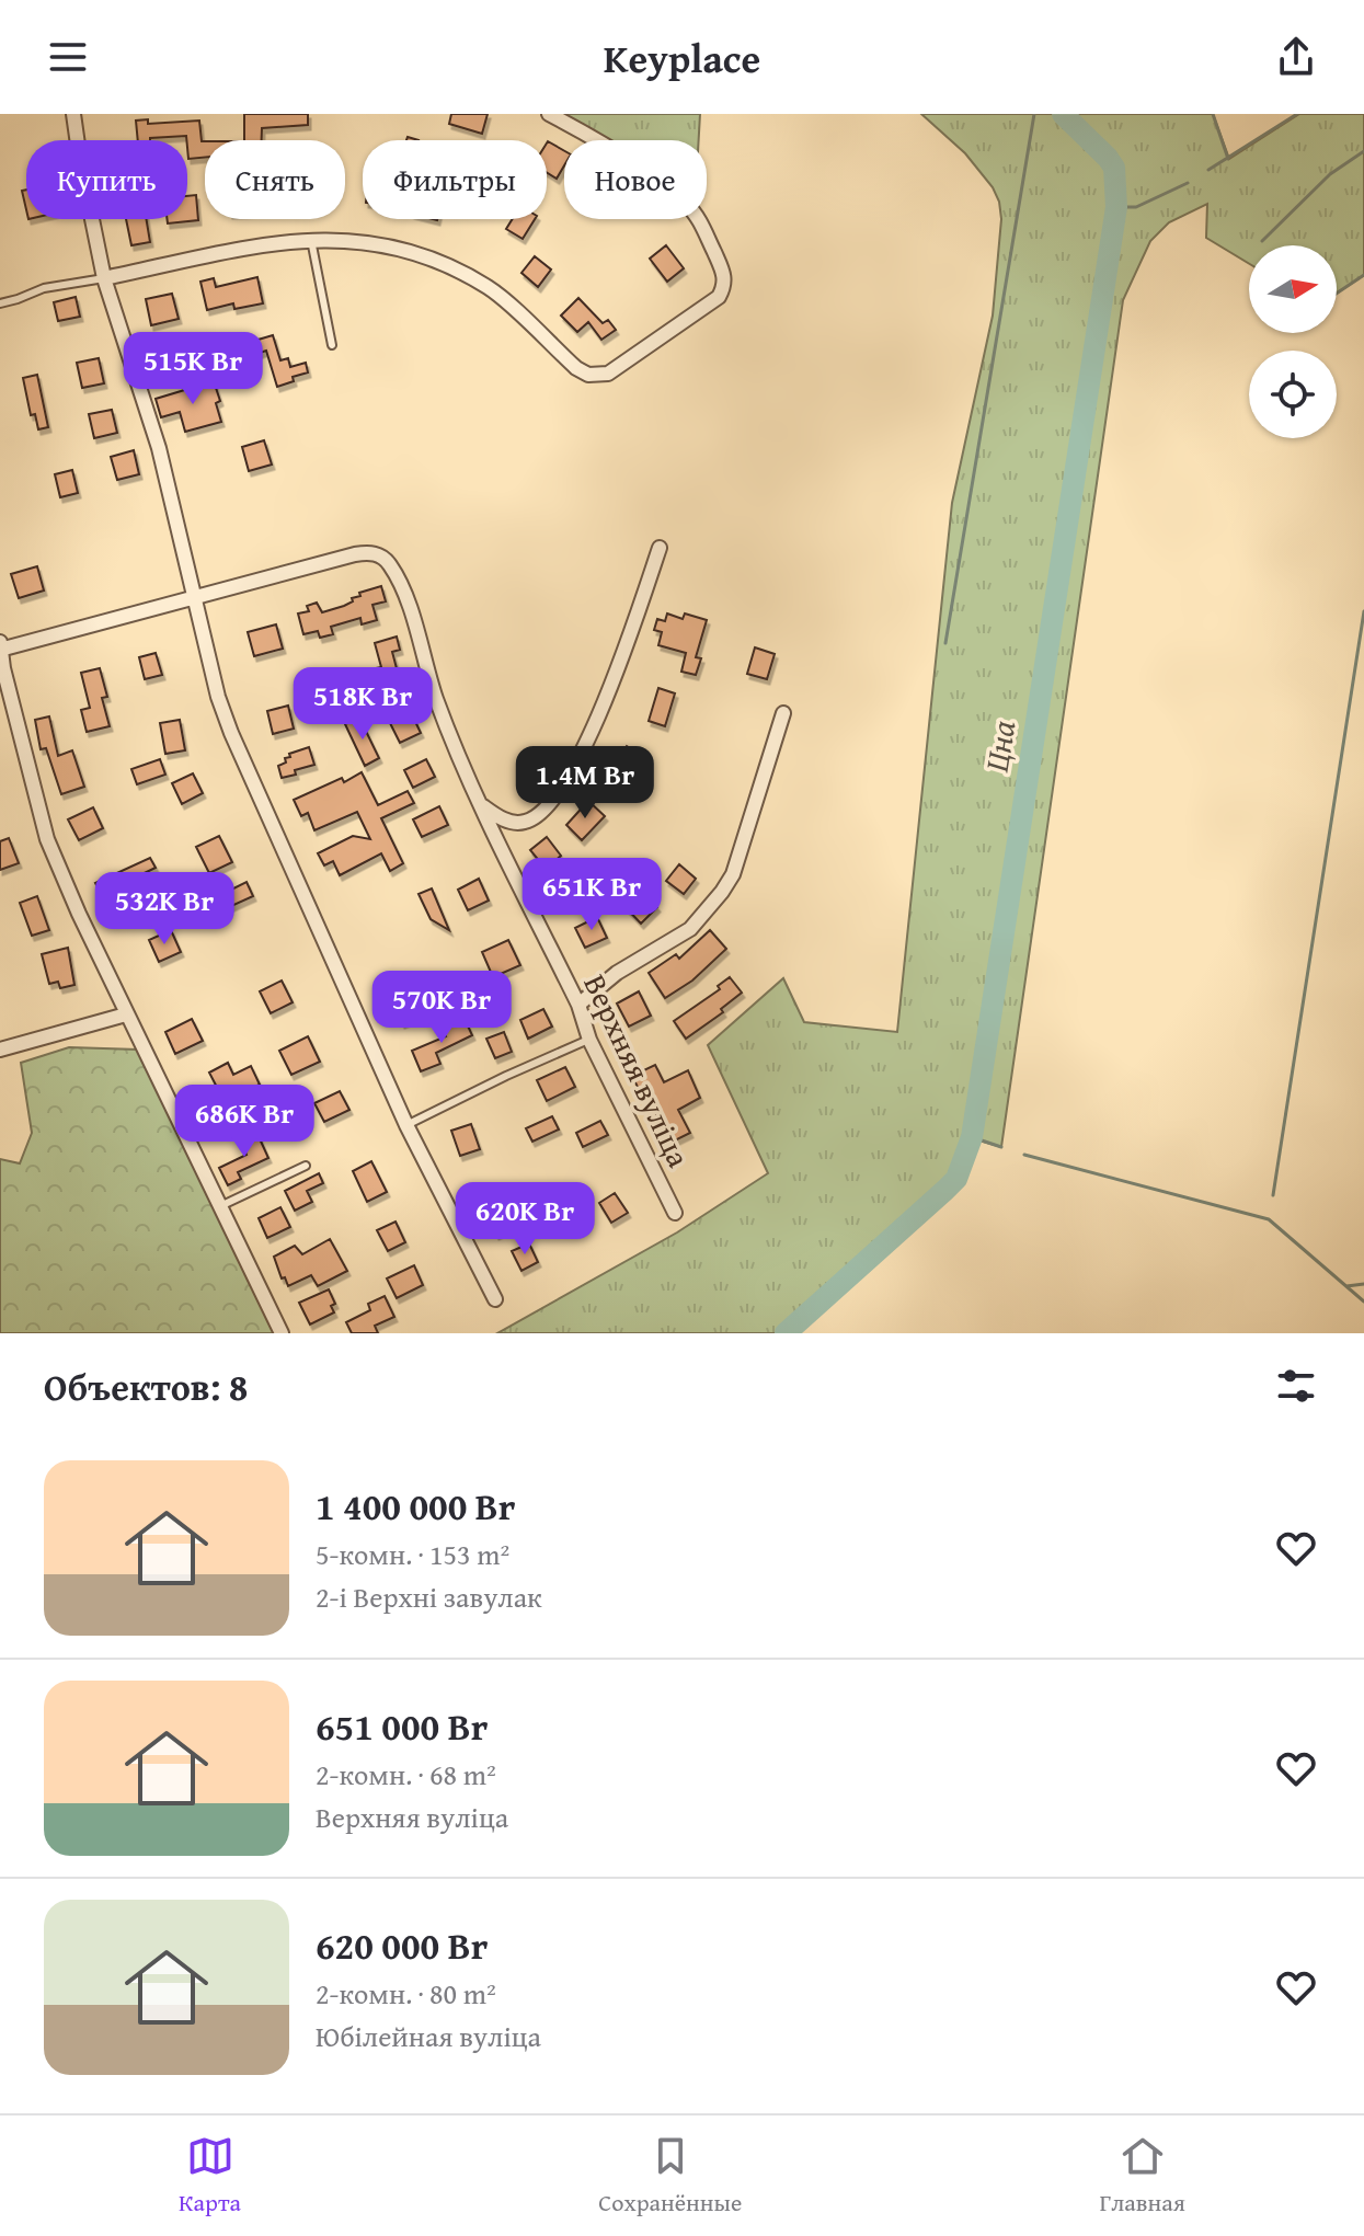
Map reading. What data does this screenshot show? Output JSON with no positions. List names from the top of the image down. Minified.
{"streets":{"street":["Верхняя вуліца"]},"water":["Цна"],"north":"right","page":{"header":"Keyplace","chip":["Купить","Снять","Фильтры","Новое"],"price":["515K Br","518K Br","1.4M Br","651K Br","532K Br","570K Br","686K Br","620K Br"],"heading":"Объектов: 8","list":[{"name":"1 400 000 Br","note":"5-комн. · 153 m² · 2-і Верхні завулак"},{"name":"651 000 Br","note":"2-комн. · 68 m² · Верхняя вуліца"},{"name":"620 000 Br","note":"2-комн. · 80 m² · Юбілейная вуліца"}],"tabs":["Карта","Сохранённые","Главная"]}}
